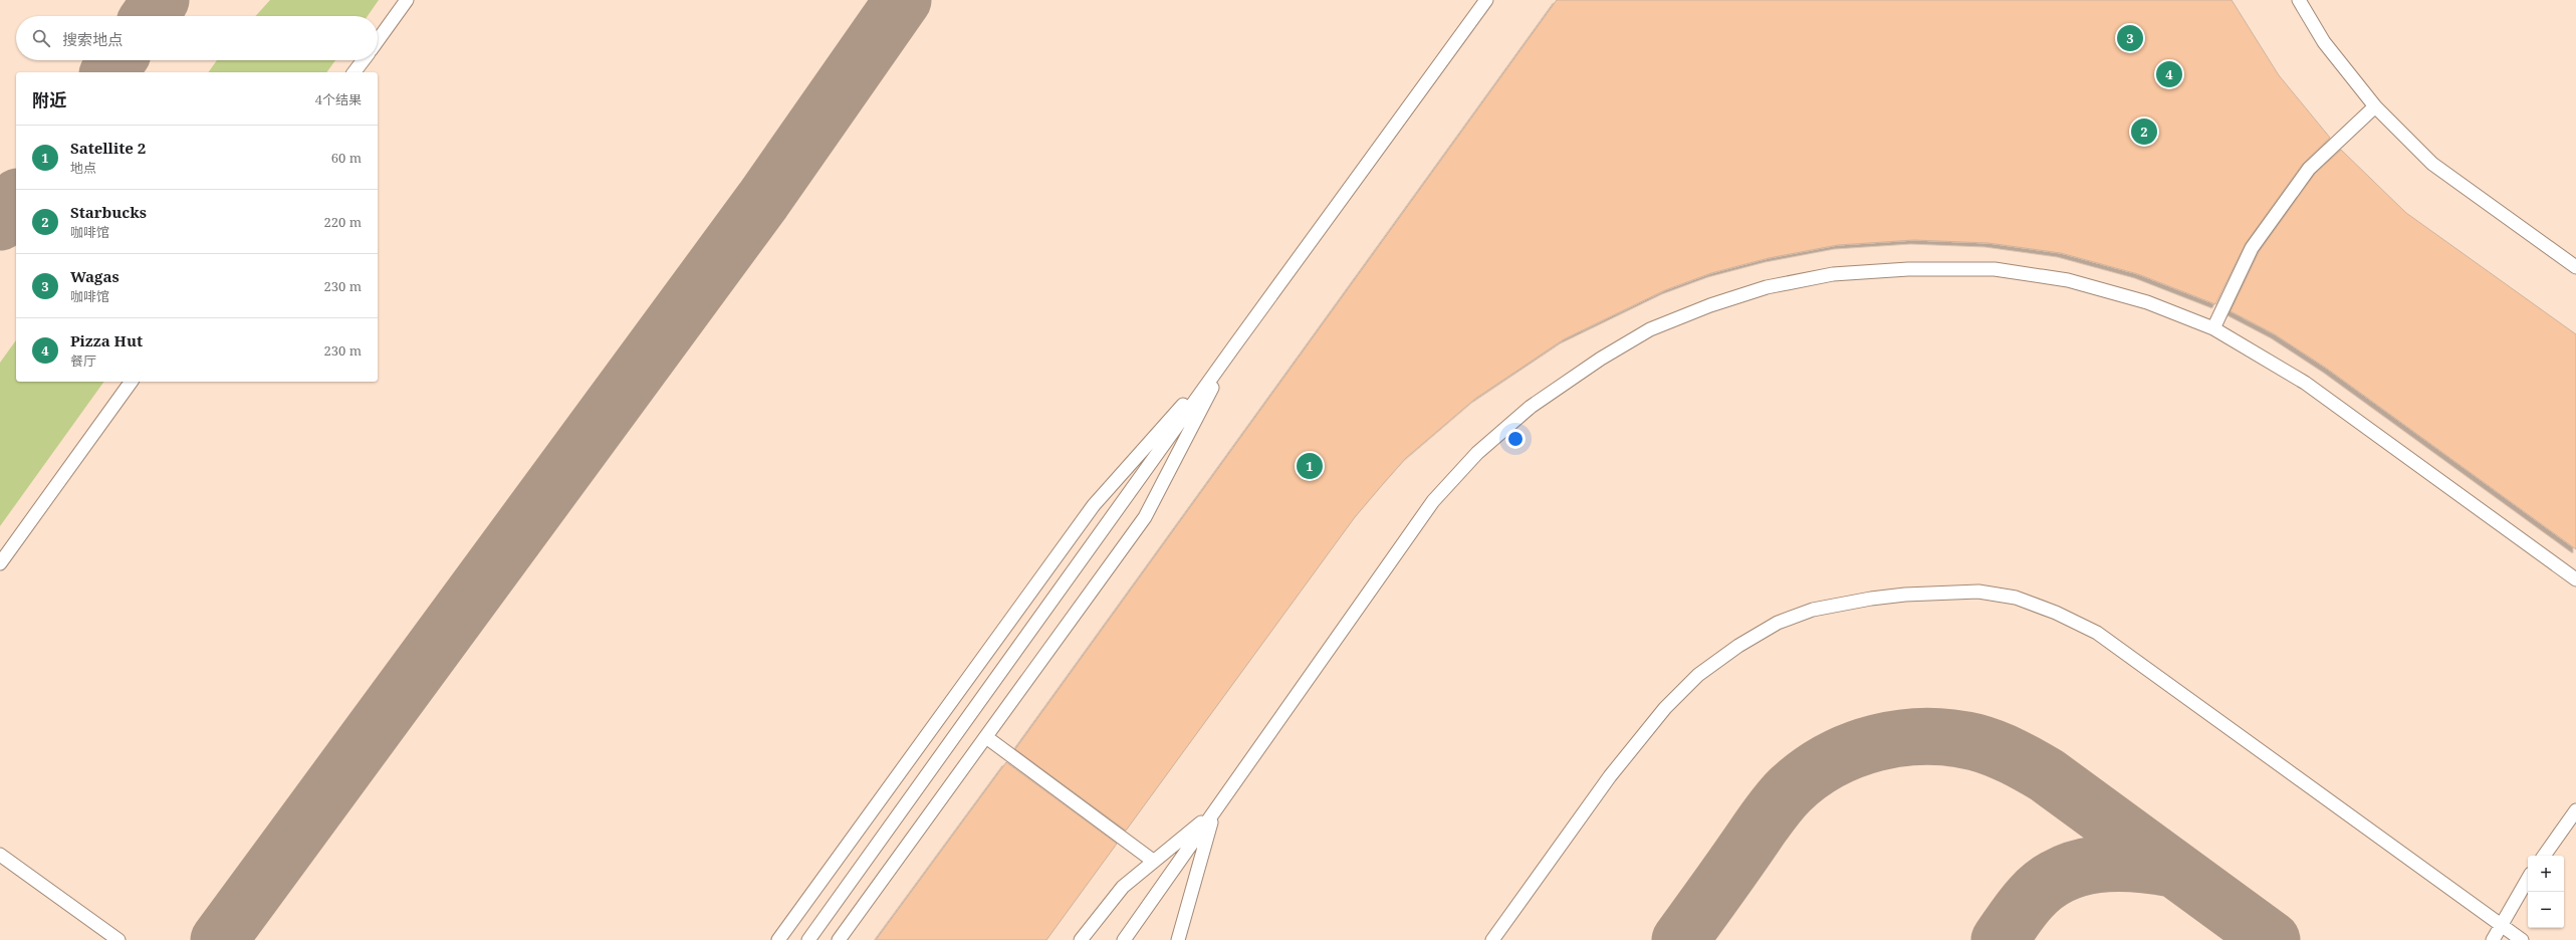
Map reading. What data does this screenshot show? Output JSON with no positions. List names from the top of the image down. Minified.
{"page":{"search":"搜索地点","pins":["3","4","2","1"],"heading":["附近","4个结果"],"list":[{"mark":"1","name":"Satellite 2","note":"地点","value":"60 m"},{"mark":"2","name":"Starbucks","note":"咖啡馆","value":"220 m"},{"mark":"3","name":"Wagas","note":"咖啡馆","value":"230 m"},{"mark":"4","name":"Pizza Hut","note":"餐厅","value":"230 m"}],"map_buttons":["+","−"]}}
